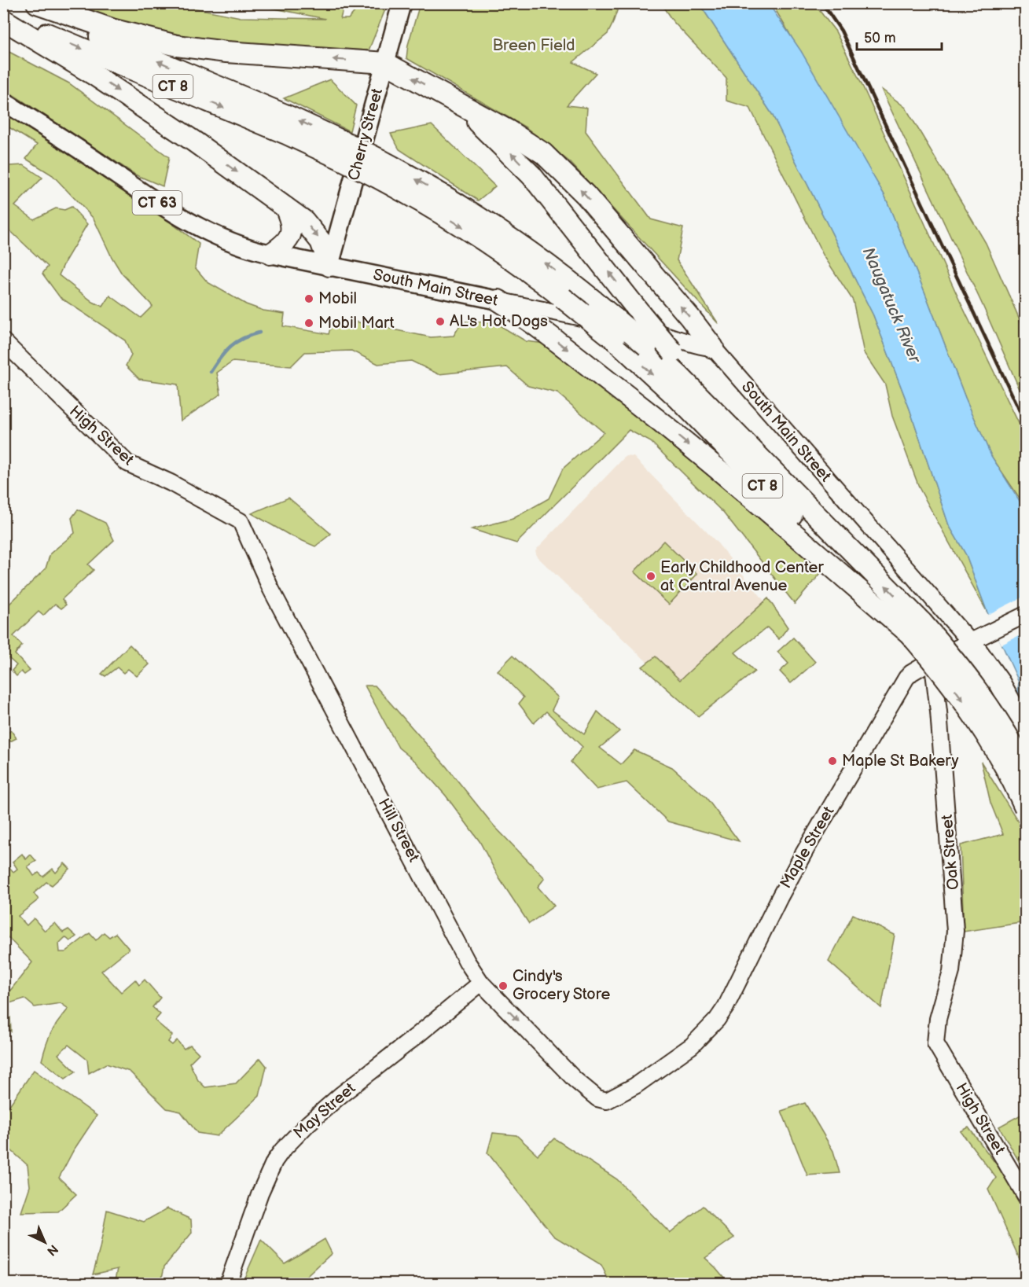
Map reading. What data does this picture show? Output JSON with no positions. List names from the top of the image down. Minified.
{"streets":{"highway":["CT 8"],"main road":["Cherry Street","CT 63","South Main Street"],"street":["High Street","Hill Street","Maple Street","Oak Street","May Street"]},"crossings":[["Cherry Street","South Main Street"],["South Main Street","Maple Street"],["High Street","Hill Street"],["High Street","Oak Street"],["Hill Street","Maple Street"],["Hill Street","May Street"],["Maple Street","Oak Street"]],"water":["Naugatuck River"],"parks":["Breen Field"],"places":["Mobil","AL's Hot Dogs","Mobil Mart","Early Childhood Center at Central Avenue","Maple St Bakery","Cindy's Grocery Store"],"scale_bar":"50 m","north":"bottom right"}
